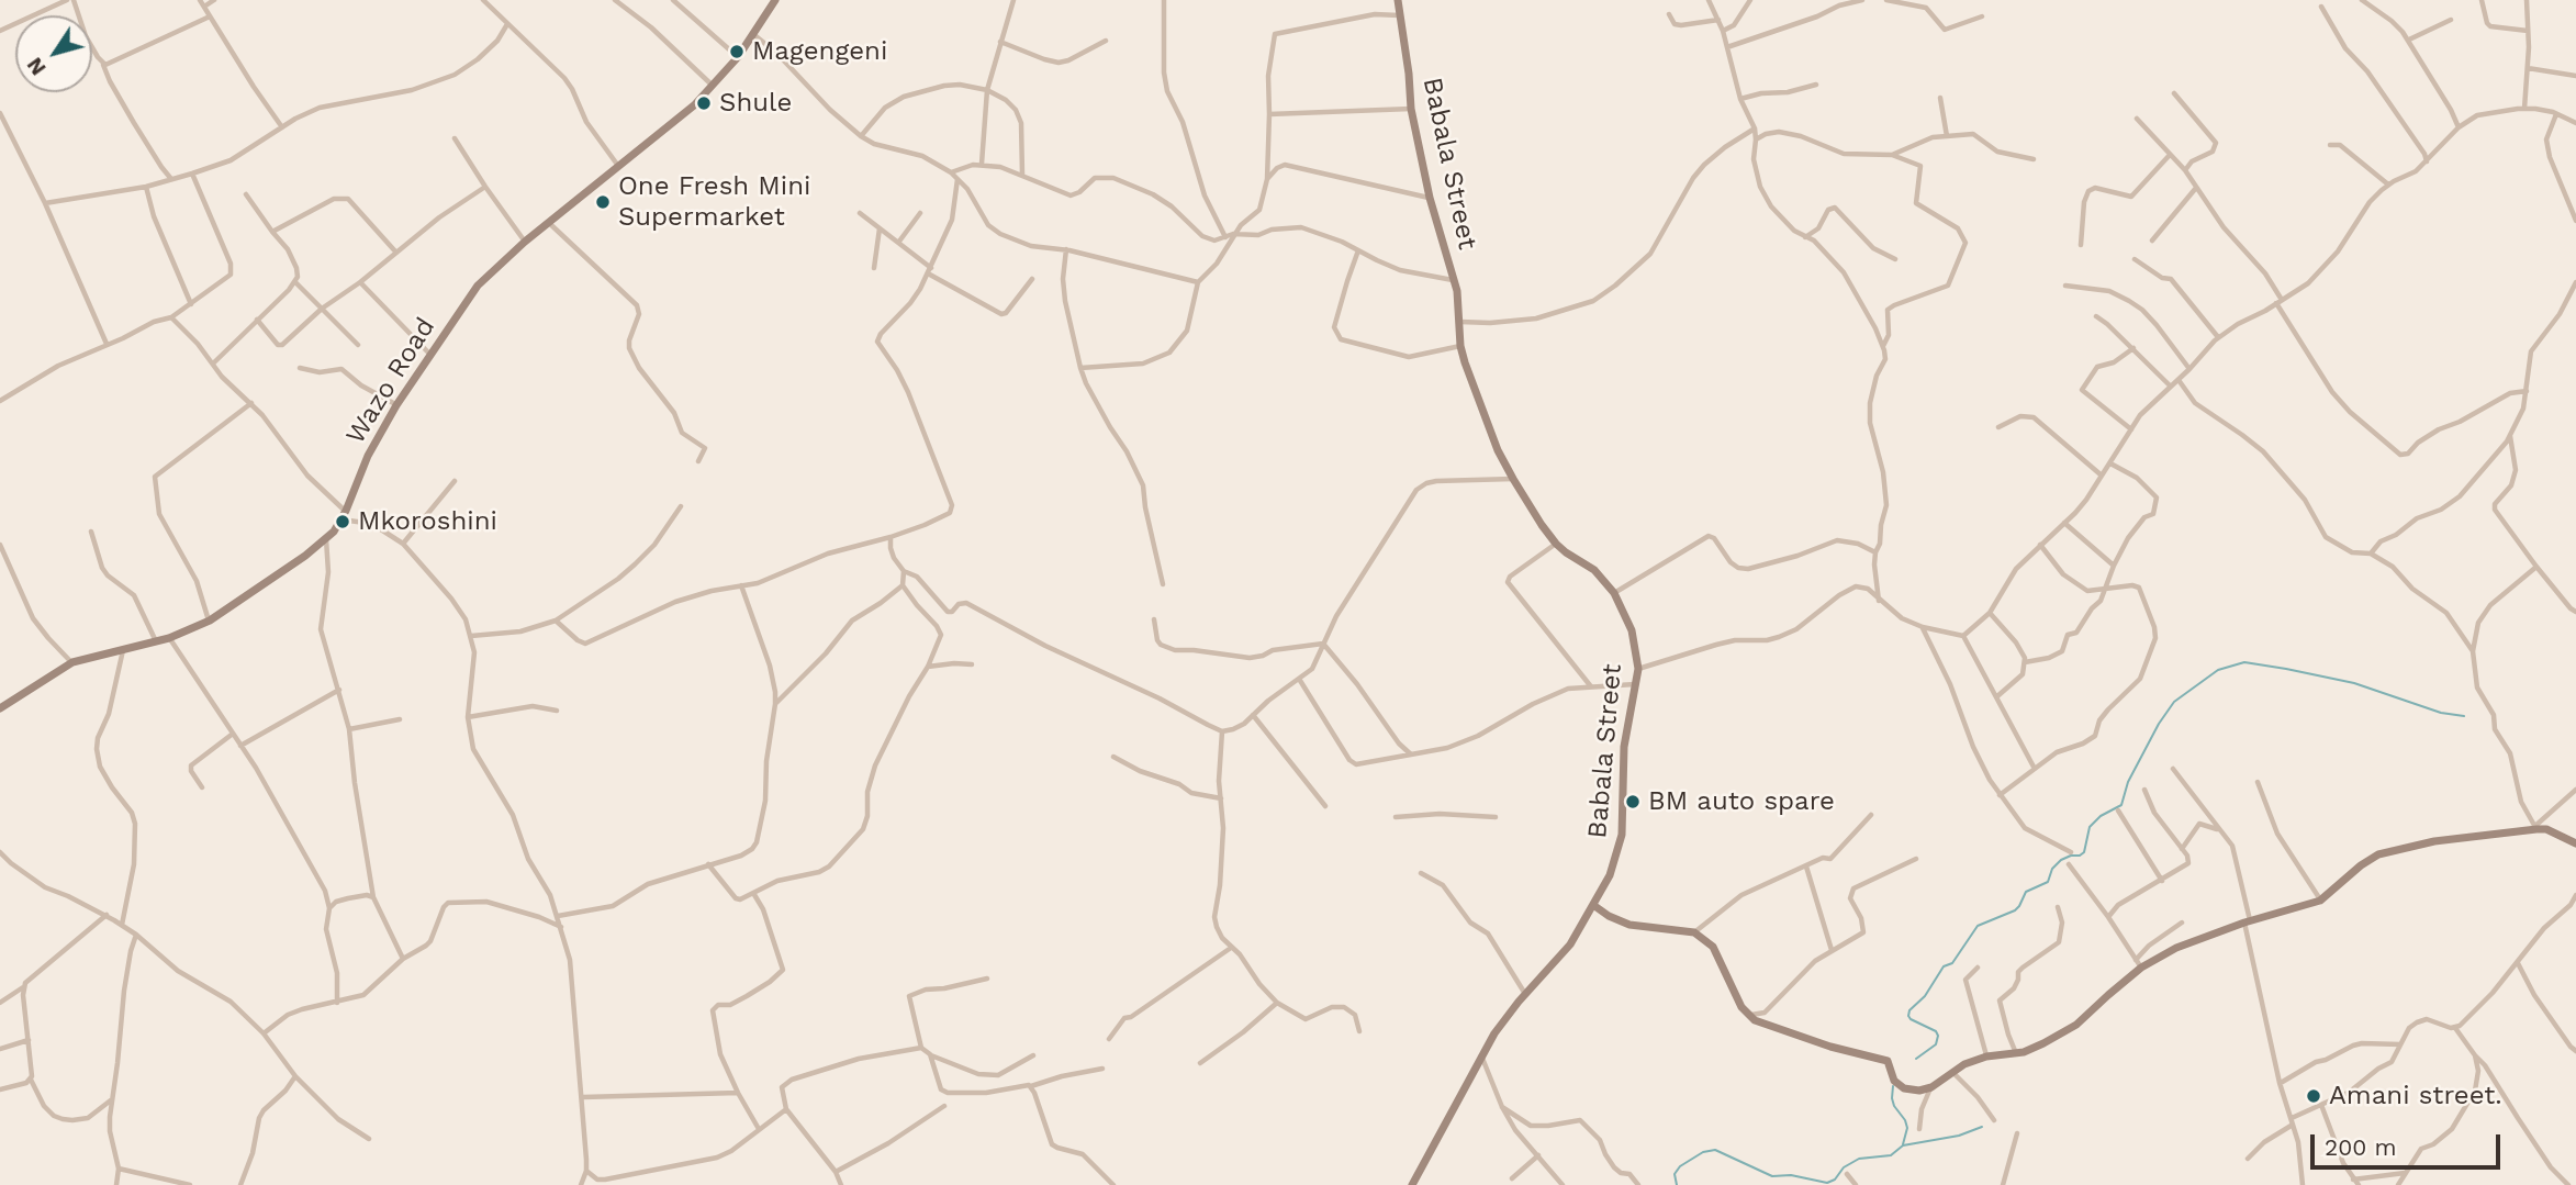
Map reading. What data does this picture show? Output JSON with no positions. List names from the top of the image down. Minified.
{"streets":{"street":["Babala Street","Wazo Road"]},"places":["Magengeni","Shule","One Fresh Mini Supermarket","Mkoroshini","BM auto spare","Amani street."],"scale_bar":"200 m","north":"bottom left"}
